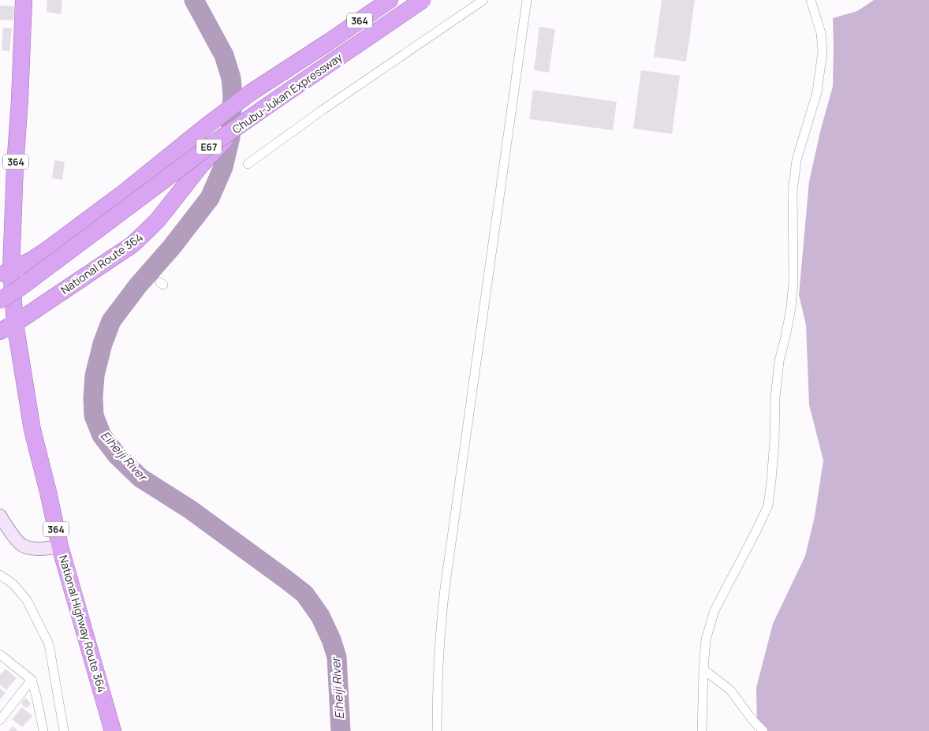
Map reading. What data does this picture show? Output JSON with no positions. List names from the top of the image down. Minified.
{"streets":{"highway":["364","Chubu-Jukan Expressway","E67","National Route 364","National Highway Route 364"]},"crossings":[["National Route 364","National Highway Route 364"]],"water":["Eiheiji River"]}
